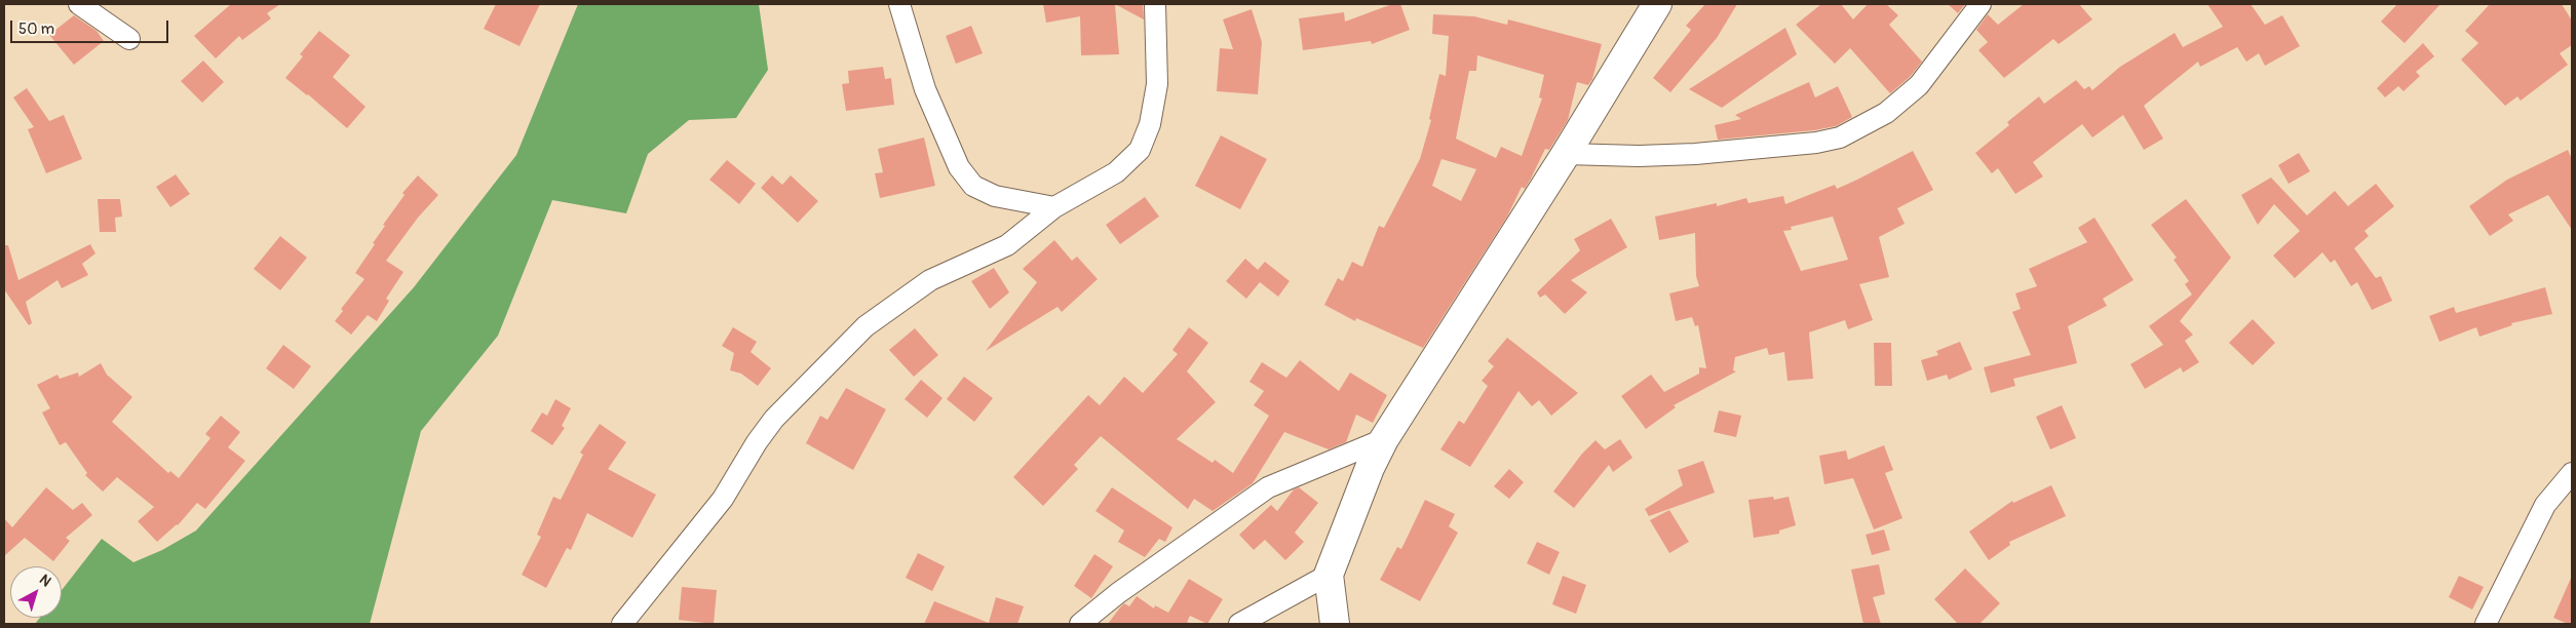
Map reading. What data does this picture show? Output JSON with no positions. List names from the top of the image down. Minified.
{"scale_bar":"50 m","north":"top right"}
